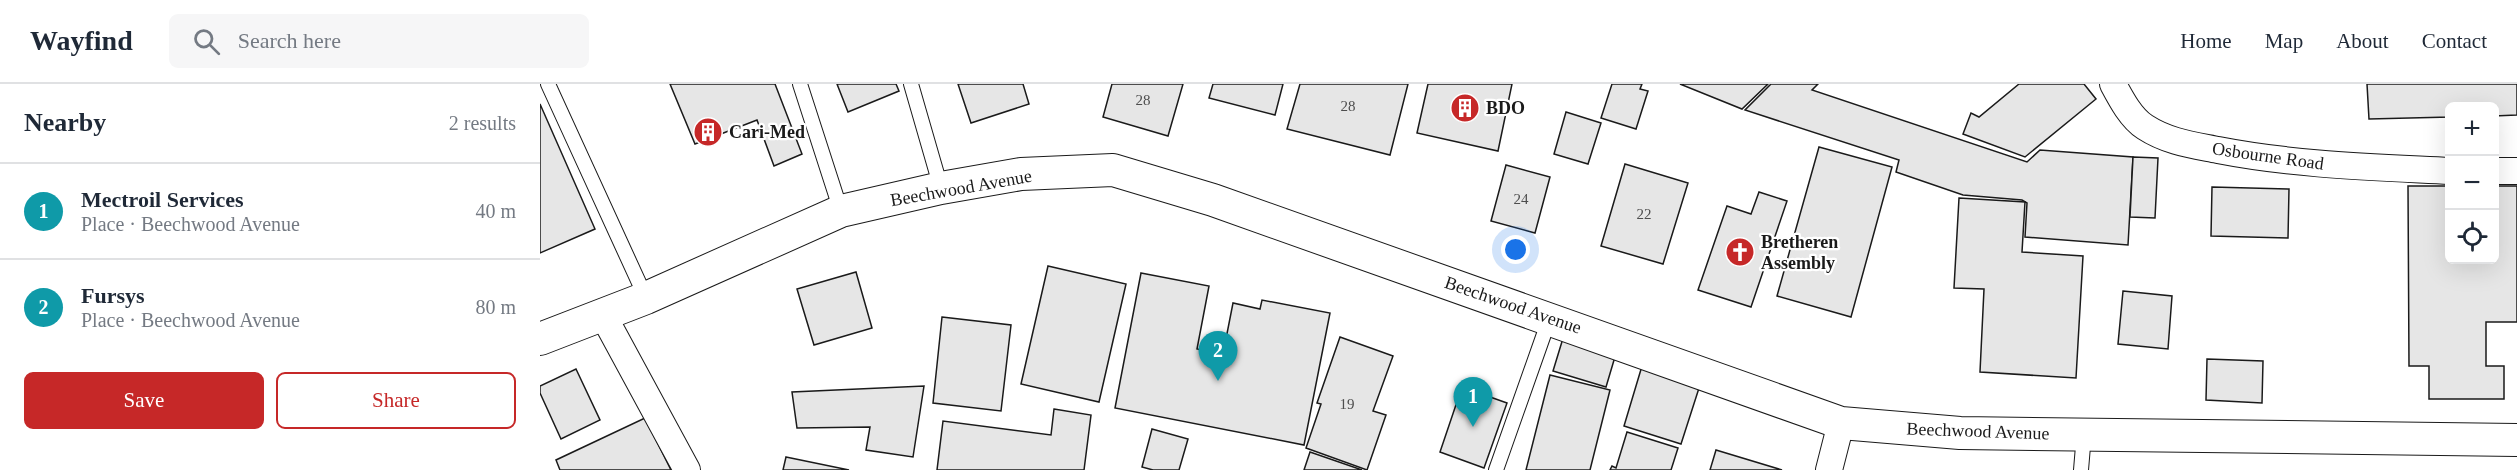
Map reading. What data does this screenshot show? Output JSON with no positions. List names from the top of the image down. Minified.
{"streets":{"street":["Osbourne Road","Beechwood Avenue"]},"places":{"building":["BDO","Cari-Med"],"church":["Bretheren Assembly"]},"house_numbers":["28","28","24","22","19"],"page":{"header":"Wayfind","search":"Search here","nav":["Home","Map","About","Contact"],"heading":["Nearby","2 results"],"map_buttons":["+","−"],"list":[{"mark":"1","name":"Mectroil Services","note":"Place · Beechwood Avenue","value":"40 m"},{"mark":"2","name":"Fursys","note":"Place · Beechwood Avenue","value":"80 m"}],"pins":["2","1"],"buttons":["Save","Share"]}}
